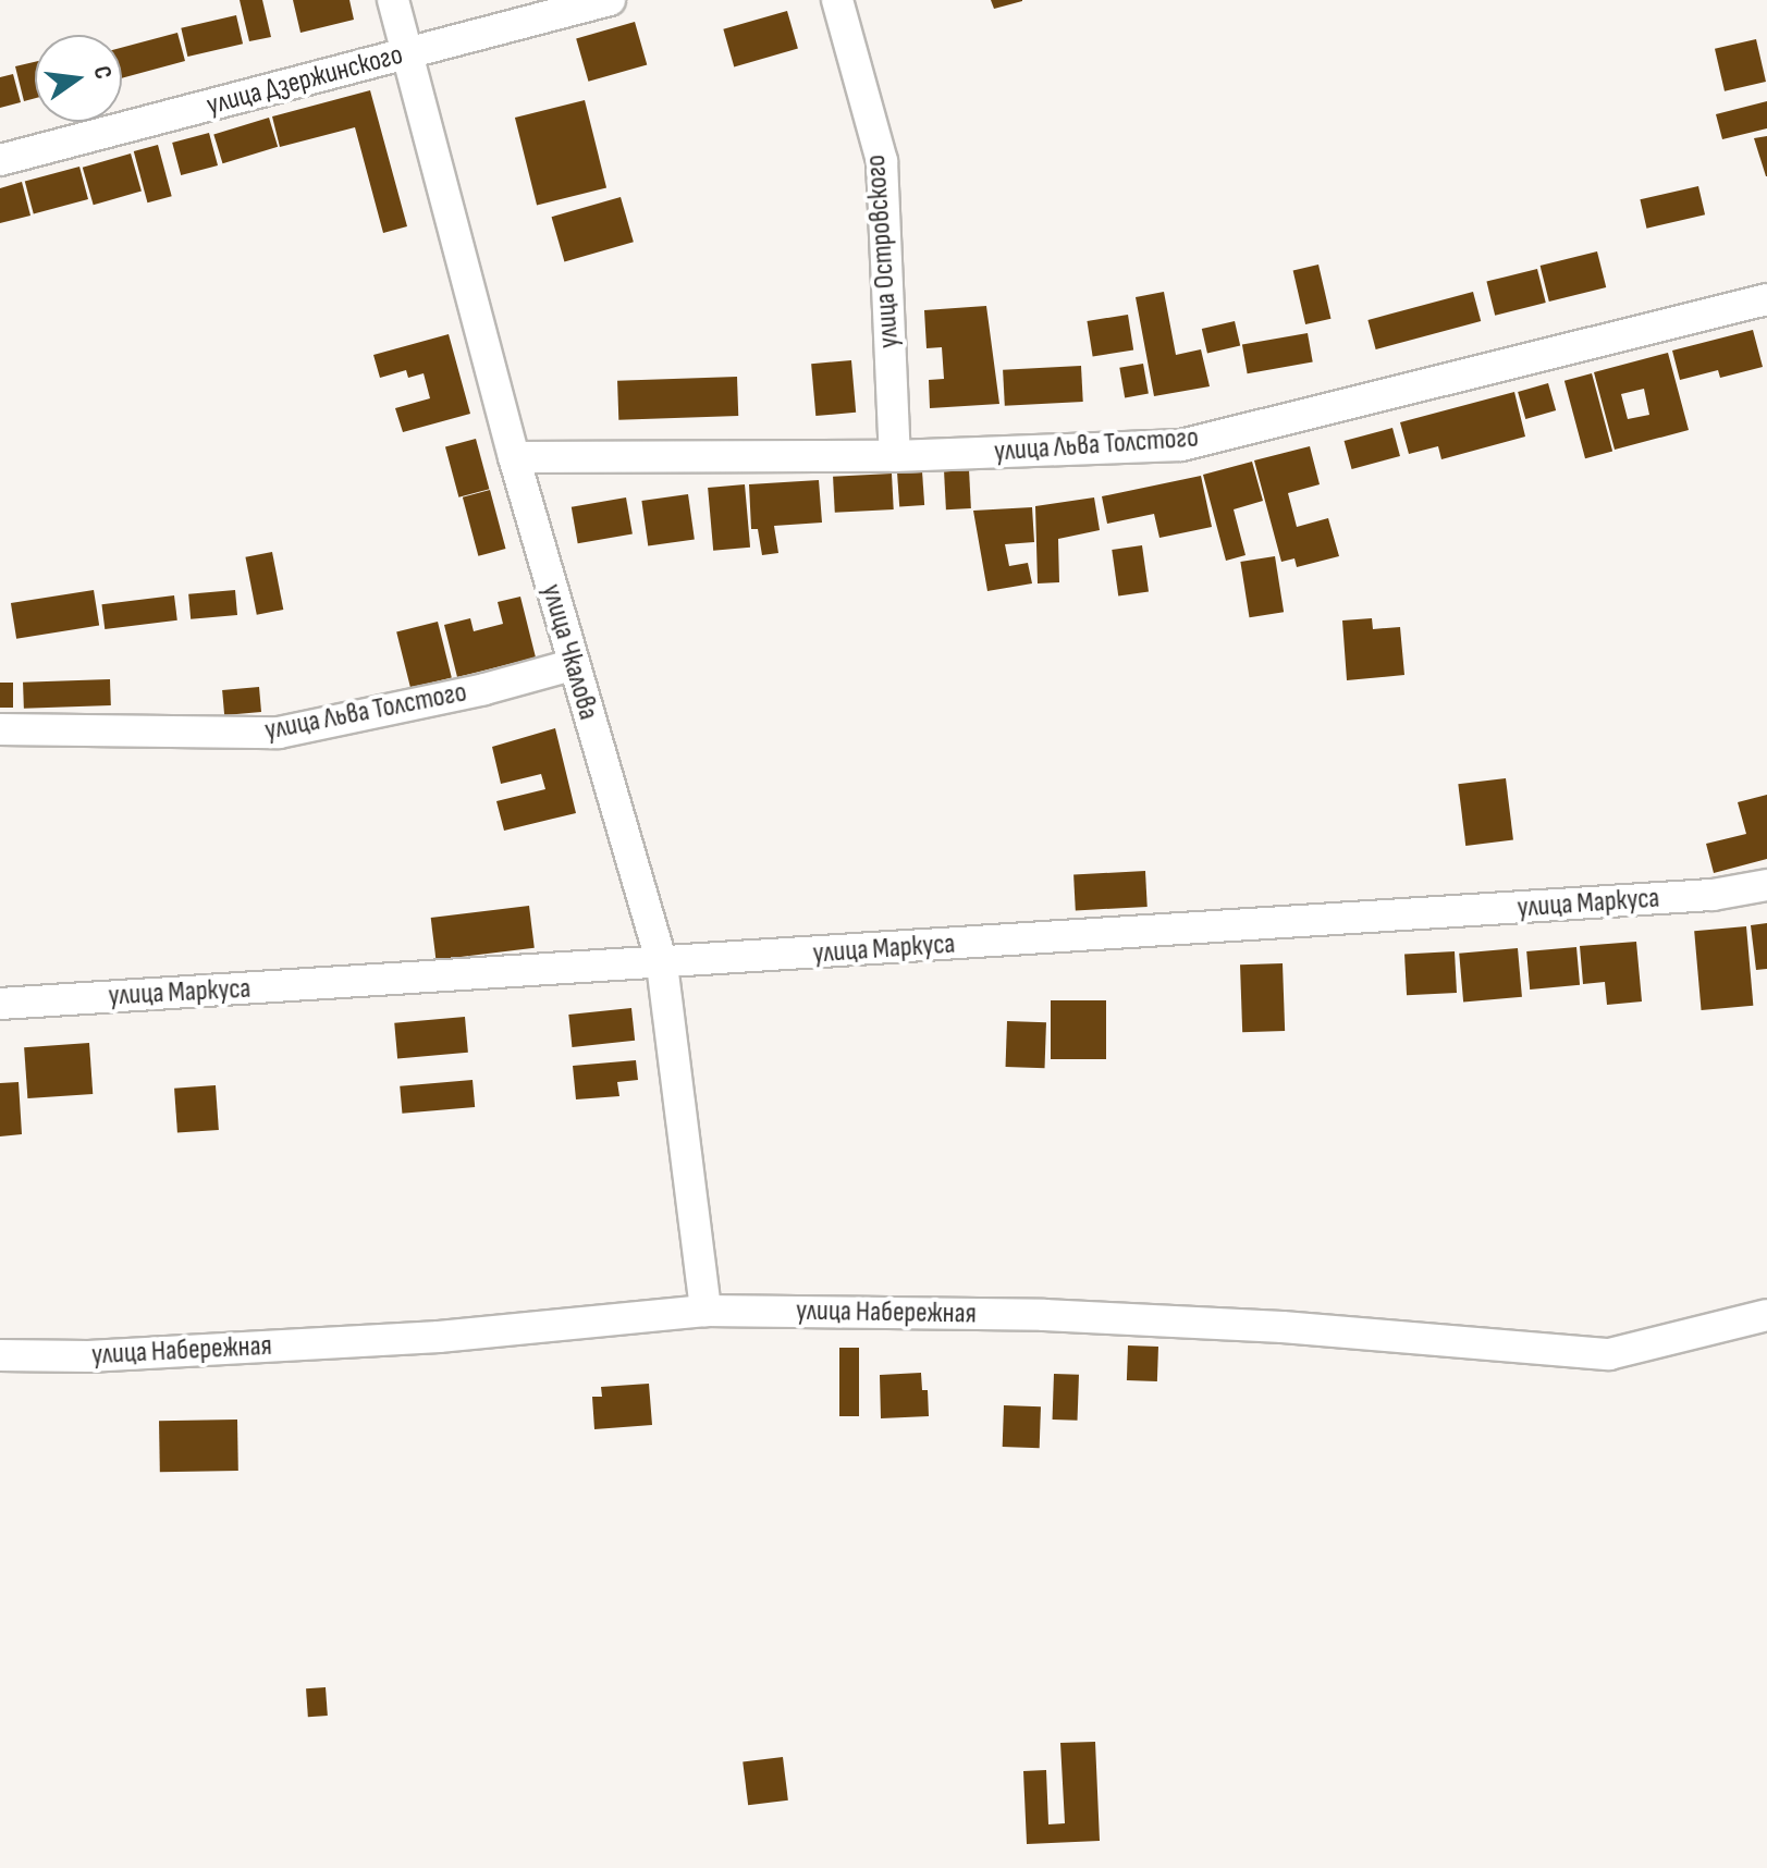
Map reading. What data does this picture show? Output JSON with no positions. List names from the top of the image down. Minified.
{"streets":{"street":["улица Дзержинского","улица Островского","улица Льва Толстого","улица Чкалова","улица Маркуса","улица Набережная"]},"crossings":[["улица Дзержинского","улица Чкалова"],["улица Островского","улица Льва Толстого"],["улица Льва Толстого","улица Чкалова"],["улица Чкалова","улица Маркуса"],["улица Чкалова","улица Набережная"]],"north":"right"}
